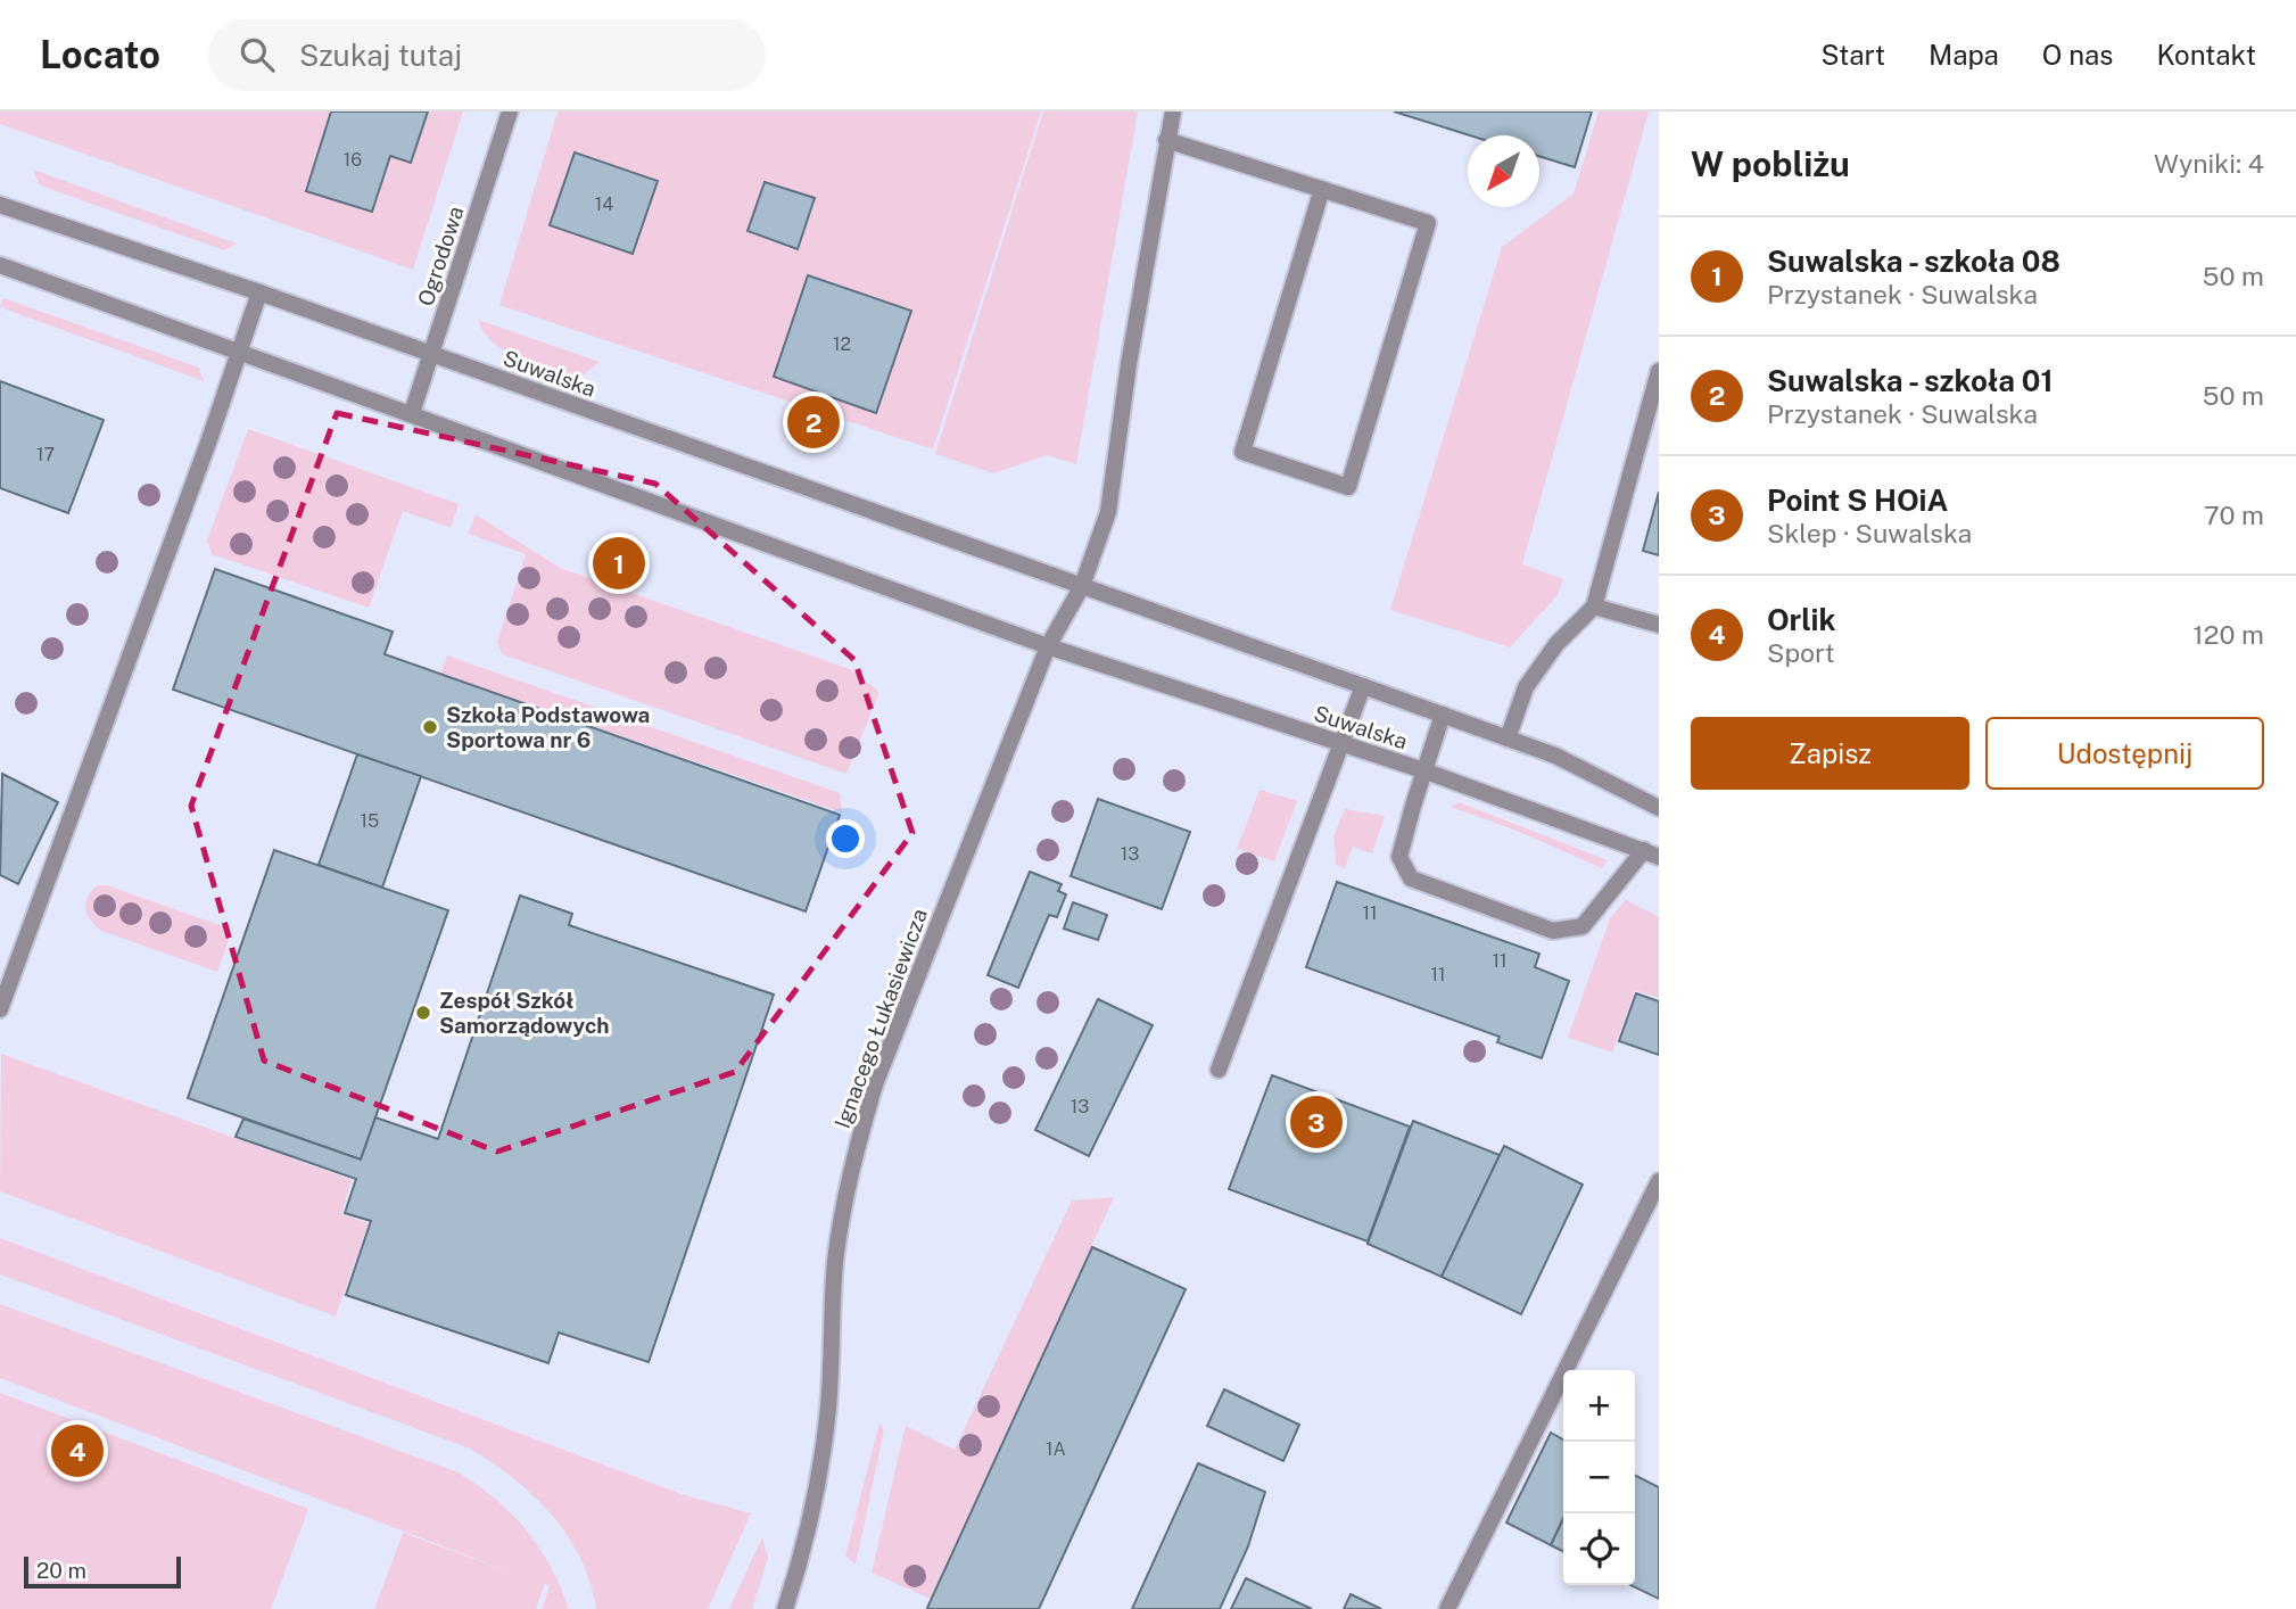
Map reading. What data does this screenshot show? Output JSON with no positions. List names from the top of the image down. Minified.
{"streets":{"street":["Ogrodowa","Suwalska","Ignacego Łukasiewicza"]},"crossings":[["Ogrodowa","Suwalska"],["Suwalska","Ignacego Łukasiewicza"]],"places":["Szkoła Podstawowa Sportowa nr 6","Zespół Szkół Samorządowych"],"house_numbers":["16","14","12","17","15","13","11","11","11","13","1A"],"scale_bar":"20 m","north":"bottom left","page":{"header":"Locato","search":"Szukaj tutaj","nav":["Start","Mapa","O nas","Kontakt"],"heading":["W pobliżu","Wyniki: 4"],"list":[{"mark":"1","name":"Suwalska - szkoła 08","note":"Przystanek · Suwalska","value":"50 m"},{"mark":"2","name":"Suwalska - szkoła 01","note":"Przystanek · Suwalska","value":"50 m"},{"mark":"3","name":"Point S HOiA","note":"Sklep · Suwalska","value":"70 m"},{"mark":"4","name":"Orlik","note":"Sport","value":"120 m"}],"pins":["2","1","3","4"],"buttons":["Zapisz","Udostępnij"],"map_buttons":["+","−"],"scale":"20 m"}}
